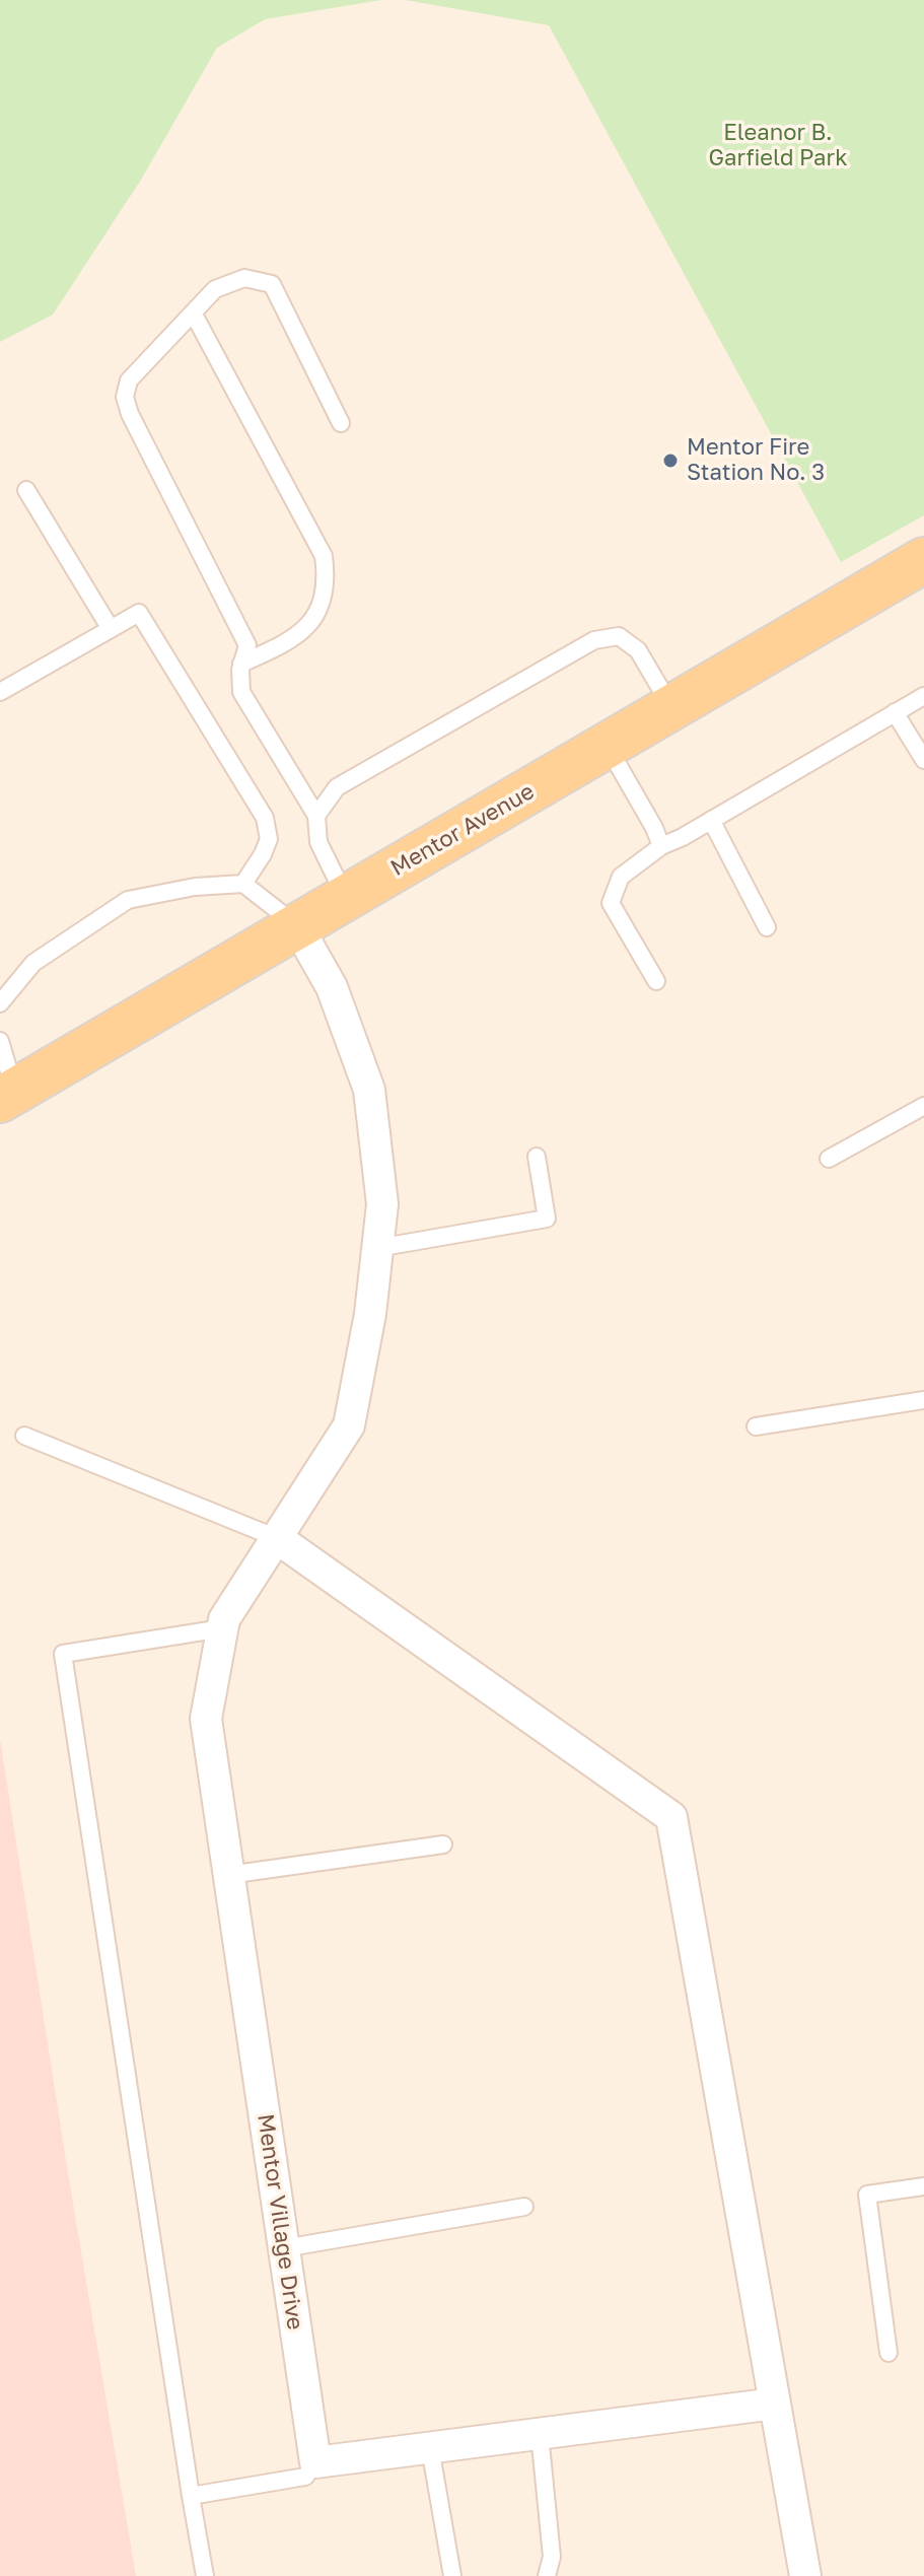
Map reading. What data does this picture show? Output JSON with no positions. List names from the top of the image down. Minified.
{"streets":{"main road":["Mentor Avenue"],"street":["Mentor Village Drive"]},"crossings":[["Mentor Avenue","Mentor Village Drive"]],"parks":["Eleanor B. Garfield Park"],"places":["Mentor Fire Station No. 3"]}
